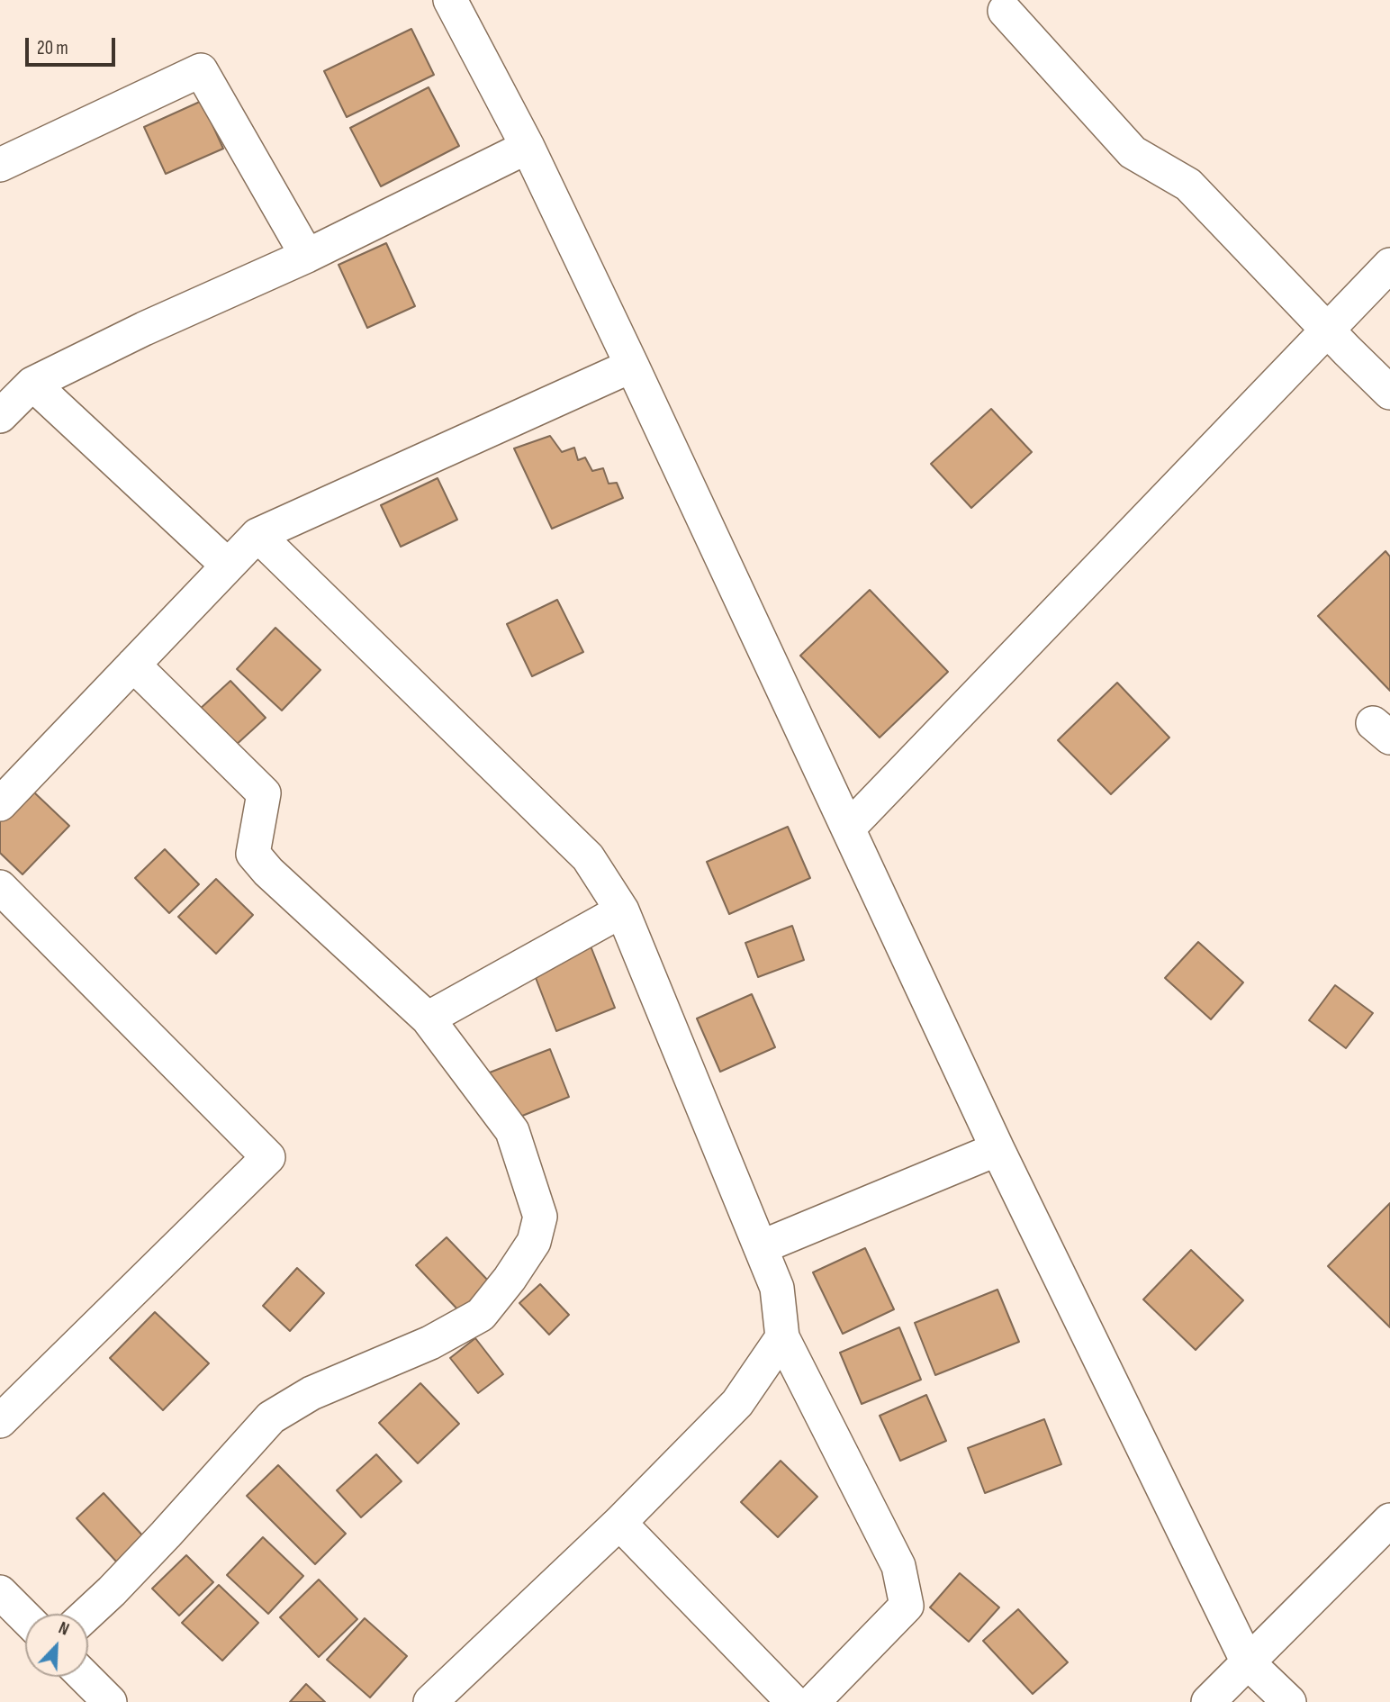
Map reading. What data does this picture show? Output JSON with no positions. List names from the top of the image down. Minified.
{"scale_bar":"20 m","north":"top right"}
